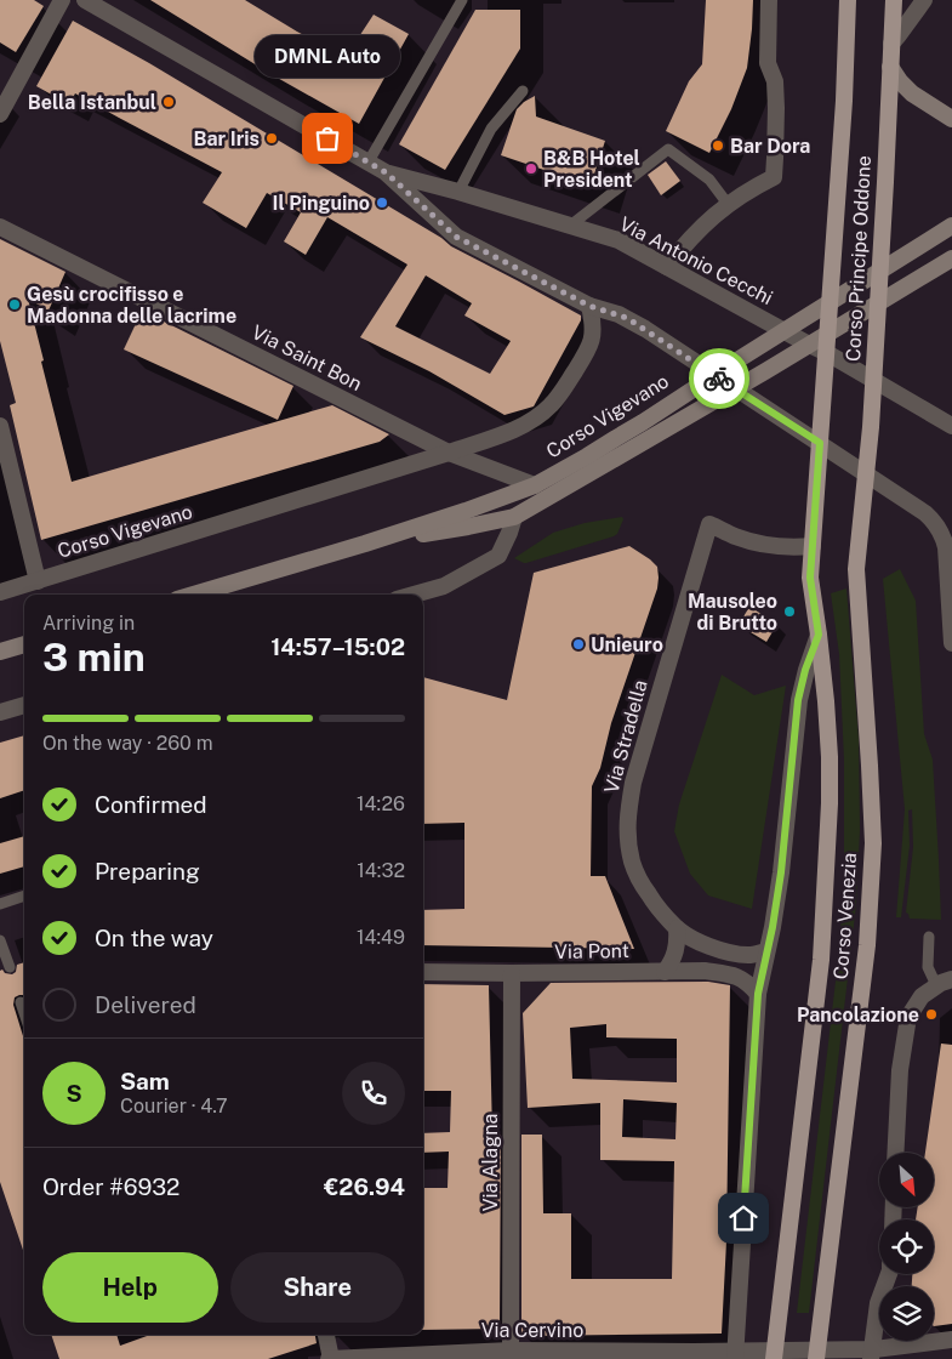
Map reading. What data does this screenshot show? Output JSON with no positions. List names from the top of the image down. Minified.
{"streets":{"main road":["Corso Principe Oddone","Corso Vigevano","Corso Venezia"],"street":["Via Antonio Cecchi","Via Saint Bon","Via Stradella","Via Pont","Via Alagna","Via Cervino"]},"crossings":[["Corso Principe Oddone","Via Antonio Cecchi"],["Corso Principe Oddone","Corso Vigevano"],["Corso Principe Oddone","Corso Venezia"],["Via Antonio Cecchi","Corso Vigevano"],["Via Antonio Cecchi","Corso Venezia"],["Via Saint Bon","Corso Vigevano"],["Corso Vigevano","Corso Venezia"],["Via Stradella","Corso Venezia"],["Corso Venezia","Via Pont"],["Corso Venezia","Via Cervino"],["Via Pont","Via Alagna"],["Via Alagna","Via Cervino"]],"places":["Bella Istanbul","Bar Iris","DMNL Auto","Bar Dora","B&B Hotel President","Il Pinguino","Gesù crocifisso e Madonna delle lacrime","Mausoleo di Brutto","Unieuro","Pancolazione"],"north":"bottom right","page":{"bubble":"DMNL Auto","heading":["3 min","Arriving in","14:57–15:02"],"panel":["Sam","Courier · 4.7","Order #6932","€26.94"],"bar":"On the way · 260 m","list":[["Confirmed","14:26"],["Preparing","14:32"],["On the way","14:49"],"Delivered"],"round":"S","buttons":["Help","Share"]}}
